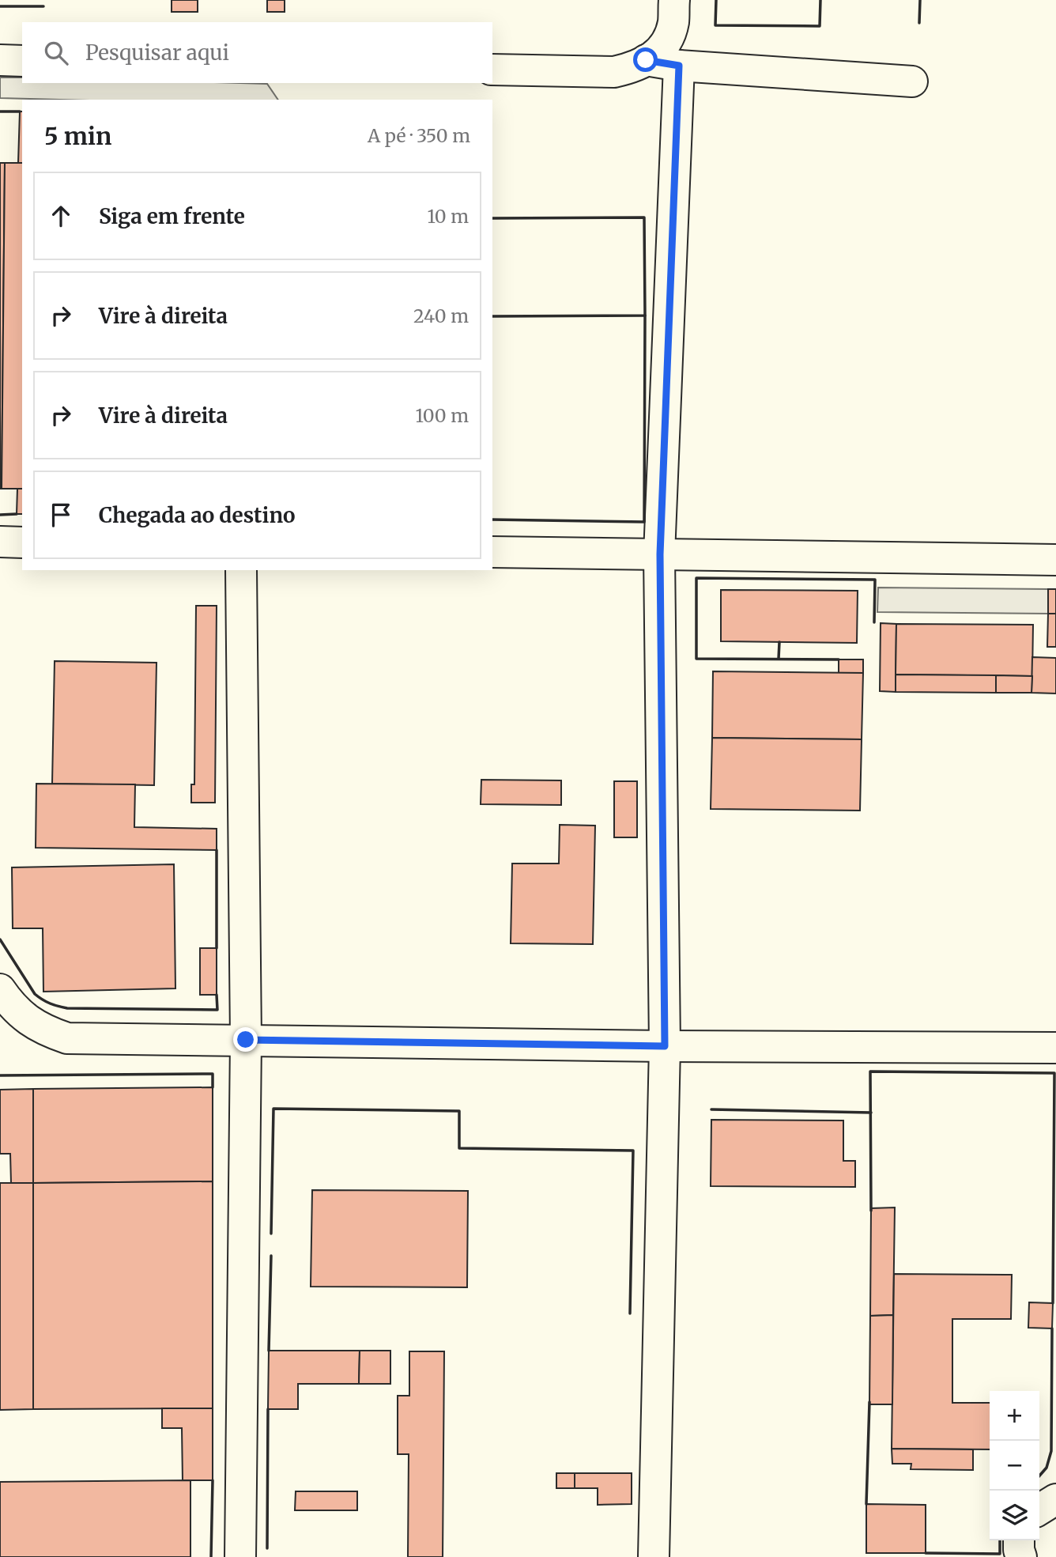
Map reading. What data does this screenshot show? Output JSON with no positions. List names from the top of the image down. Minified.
{"page":{"search":"Pesquisar aqui","heading":["5 min","A pé · 350 m"],"list":[["Siga em frente","10 m"],["Vire à direita","240 m"],["Vire à direita","100 m"],"Chegada ao destino"],"map_buttons":["+","−"]}}
